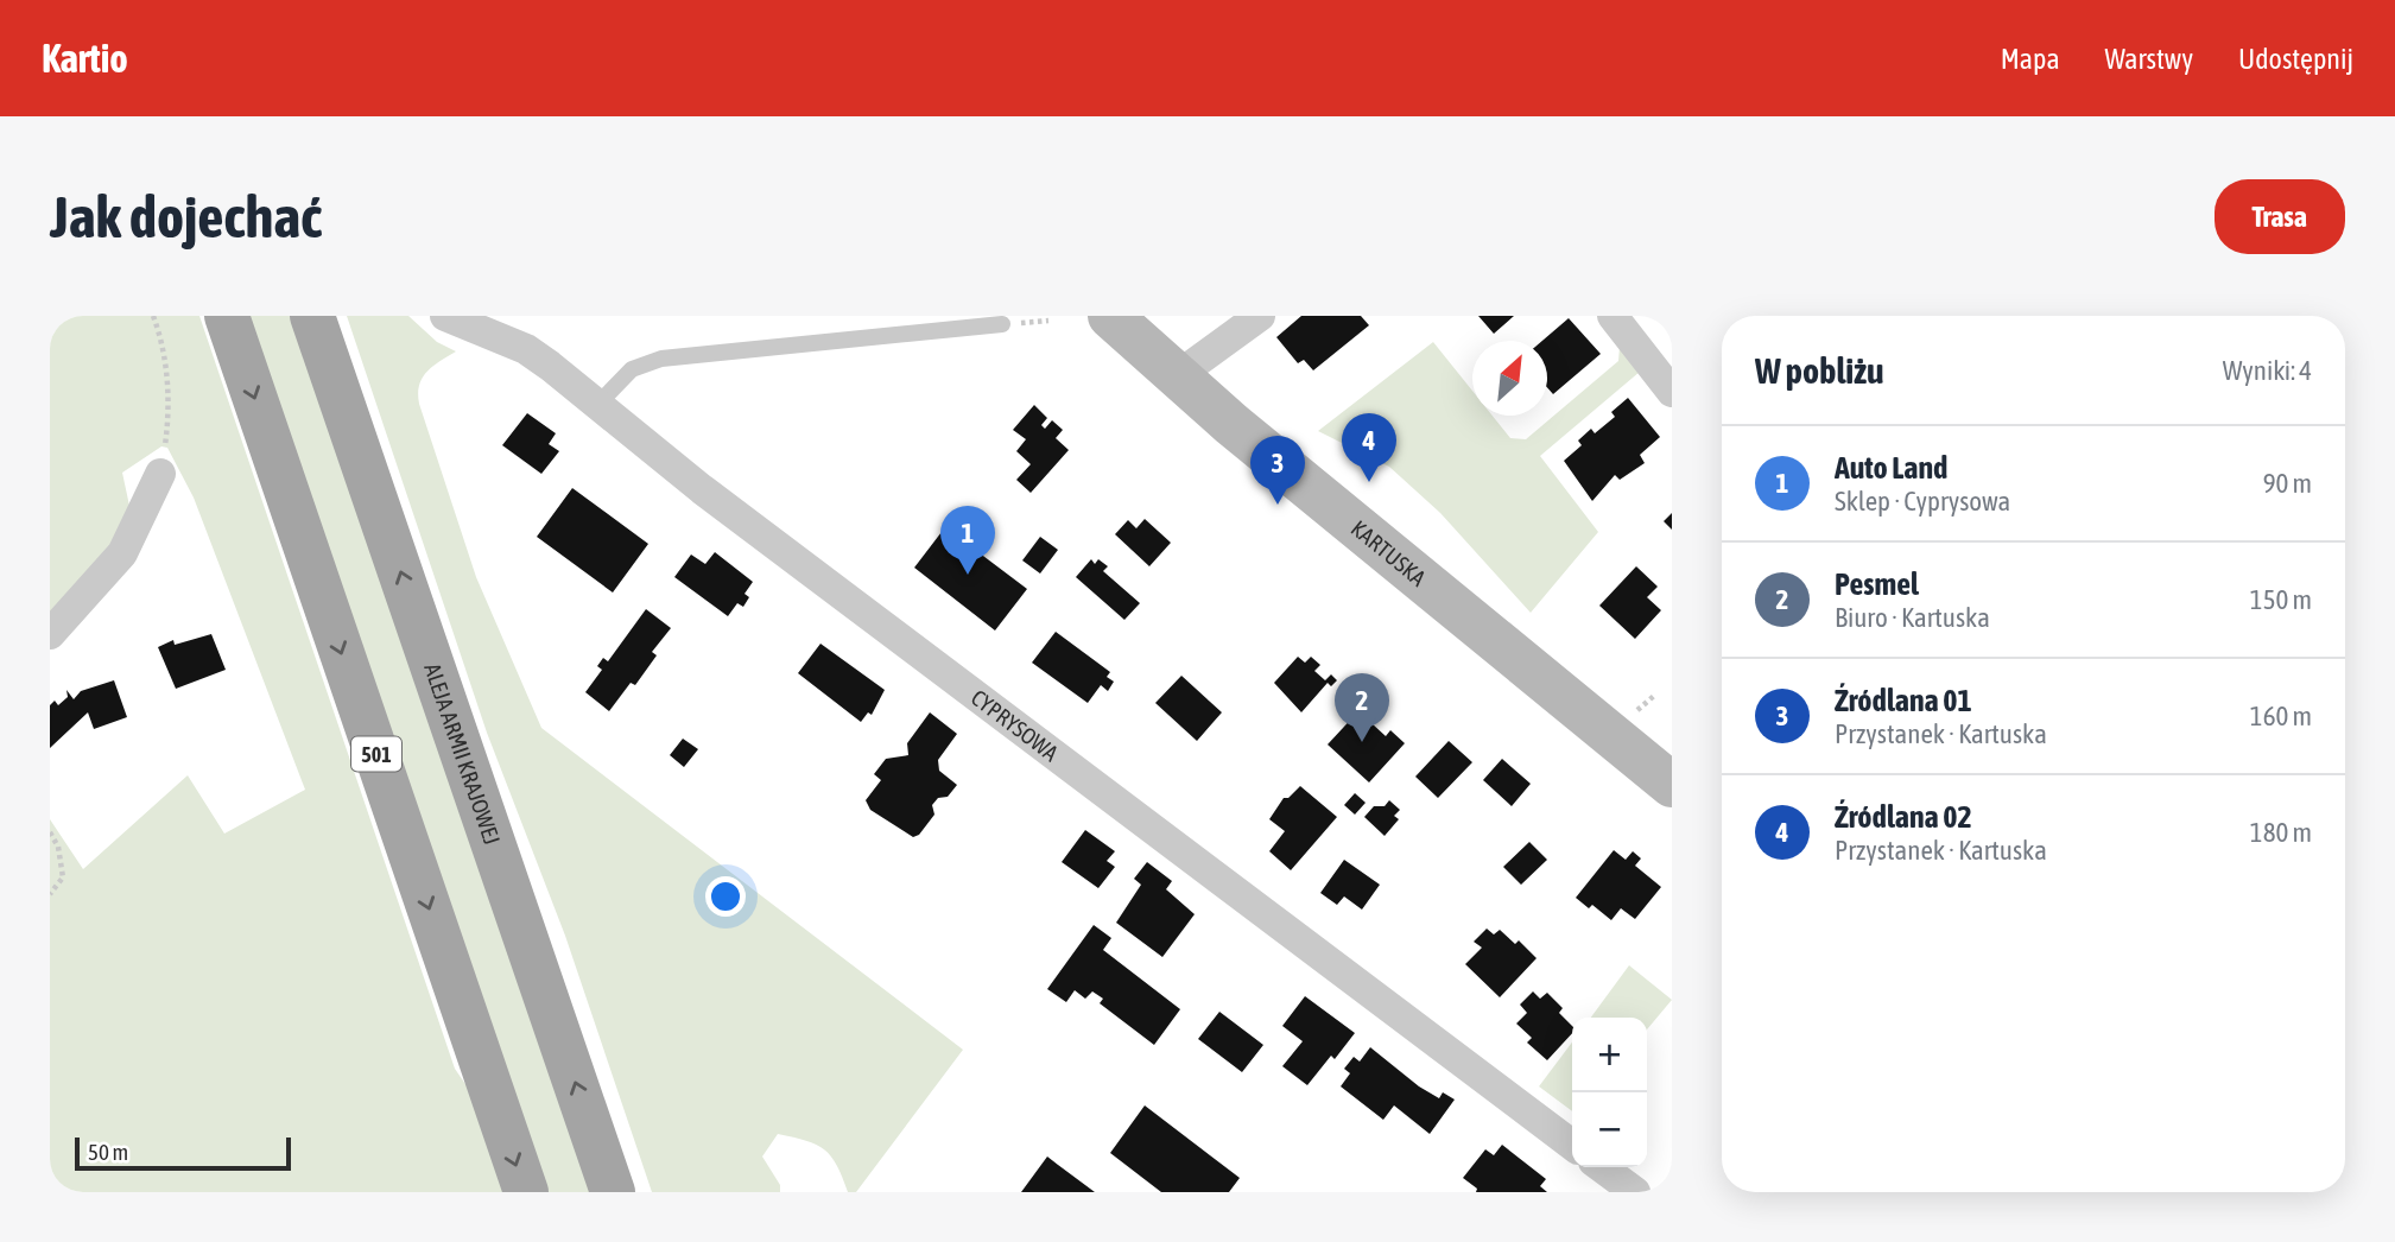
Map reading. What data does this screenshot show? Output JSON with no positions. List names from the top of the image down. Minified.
{"streets":{"main road":["501","ALEJA ARMII KRAJOWEJ"],"street":["KARTUSKA","CYPRYSOWA"]},"scale_bar":"50 m","north":"top right","page":{"header":"Kartio","nav":["Mapa","Warstwy","Udostępnij"],"buttons":"Trasa","title":"Jak dojechać","heading":["W pobliżu","Wyniki: 4"],"pins":["4","3","1","2"],"list":[{"mark":"1","name":"Auto Land","note":"Sklep · Cyprysowa","value":"90 m"},{"mark":"2","name":"Pesmel","note":"Biuro · Kartuska","value":"150 m"},{"mark":"3","name":"Źródlana 01","note":"Przystanek · Kartuska","value":"160 m"},{"mark":"4","name":"Źródlana 02","note":"Przystanek · Kartuska","value":"180 m"}],"map_buttons":["+","−"],"scale":"50 m"}}
